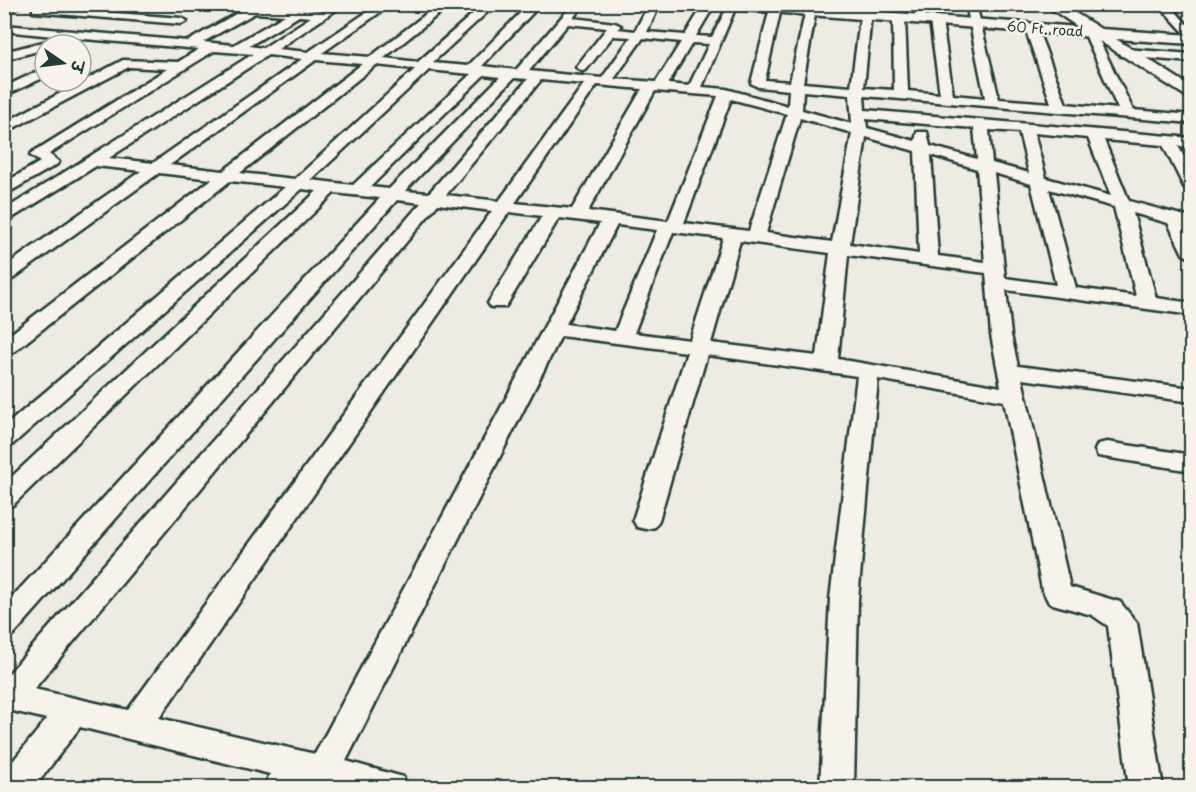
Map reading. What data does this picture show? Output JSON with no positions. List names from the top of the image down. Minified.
{"streets":{"street":["60 Ft. road"]},"north":"right"}
